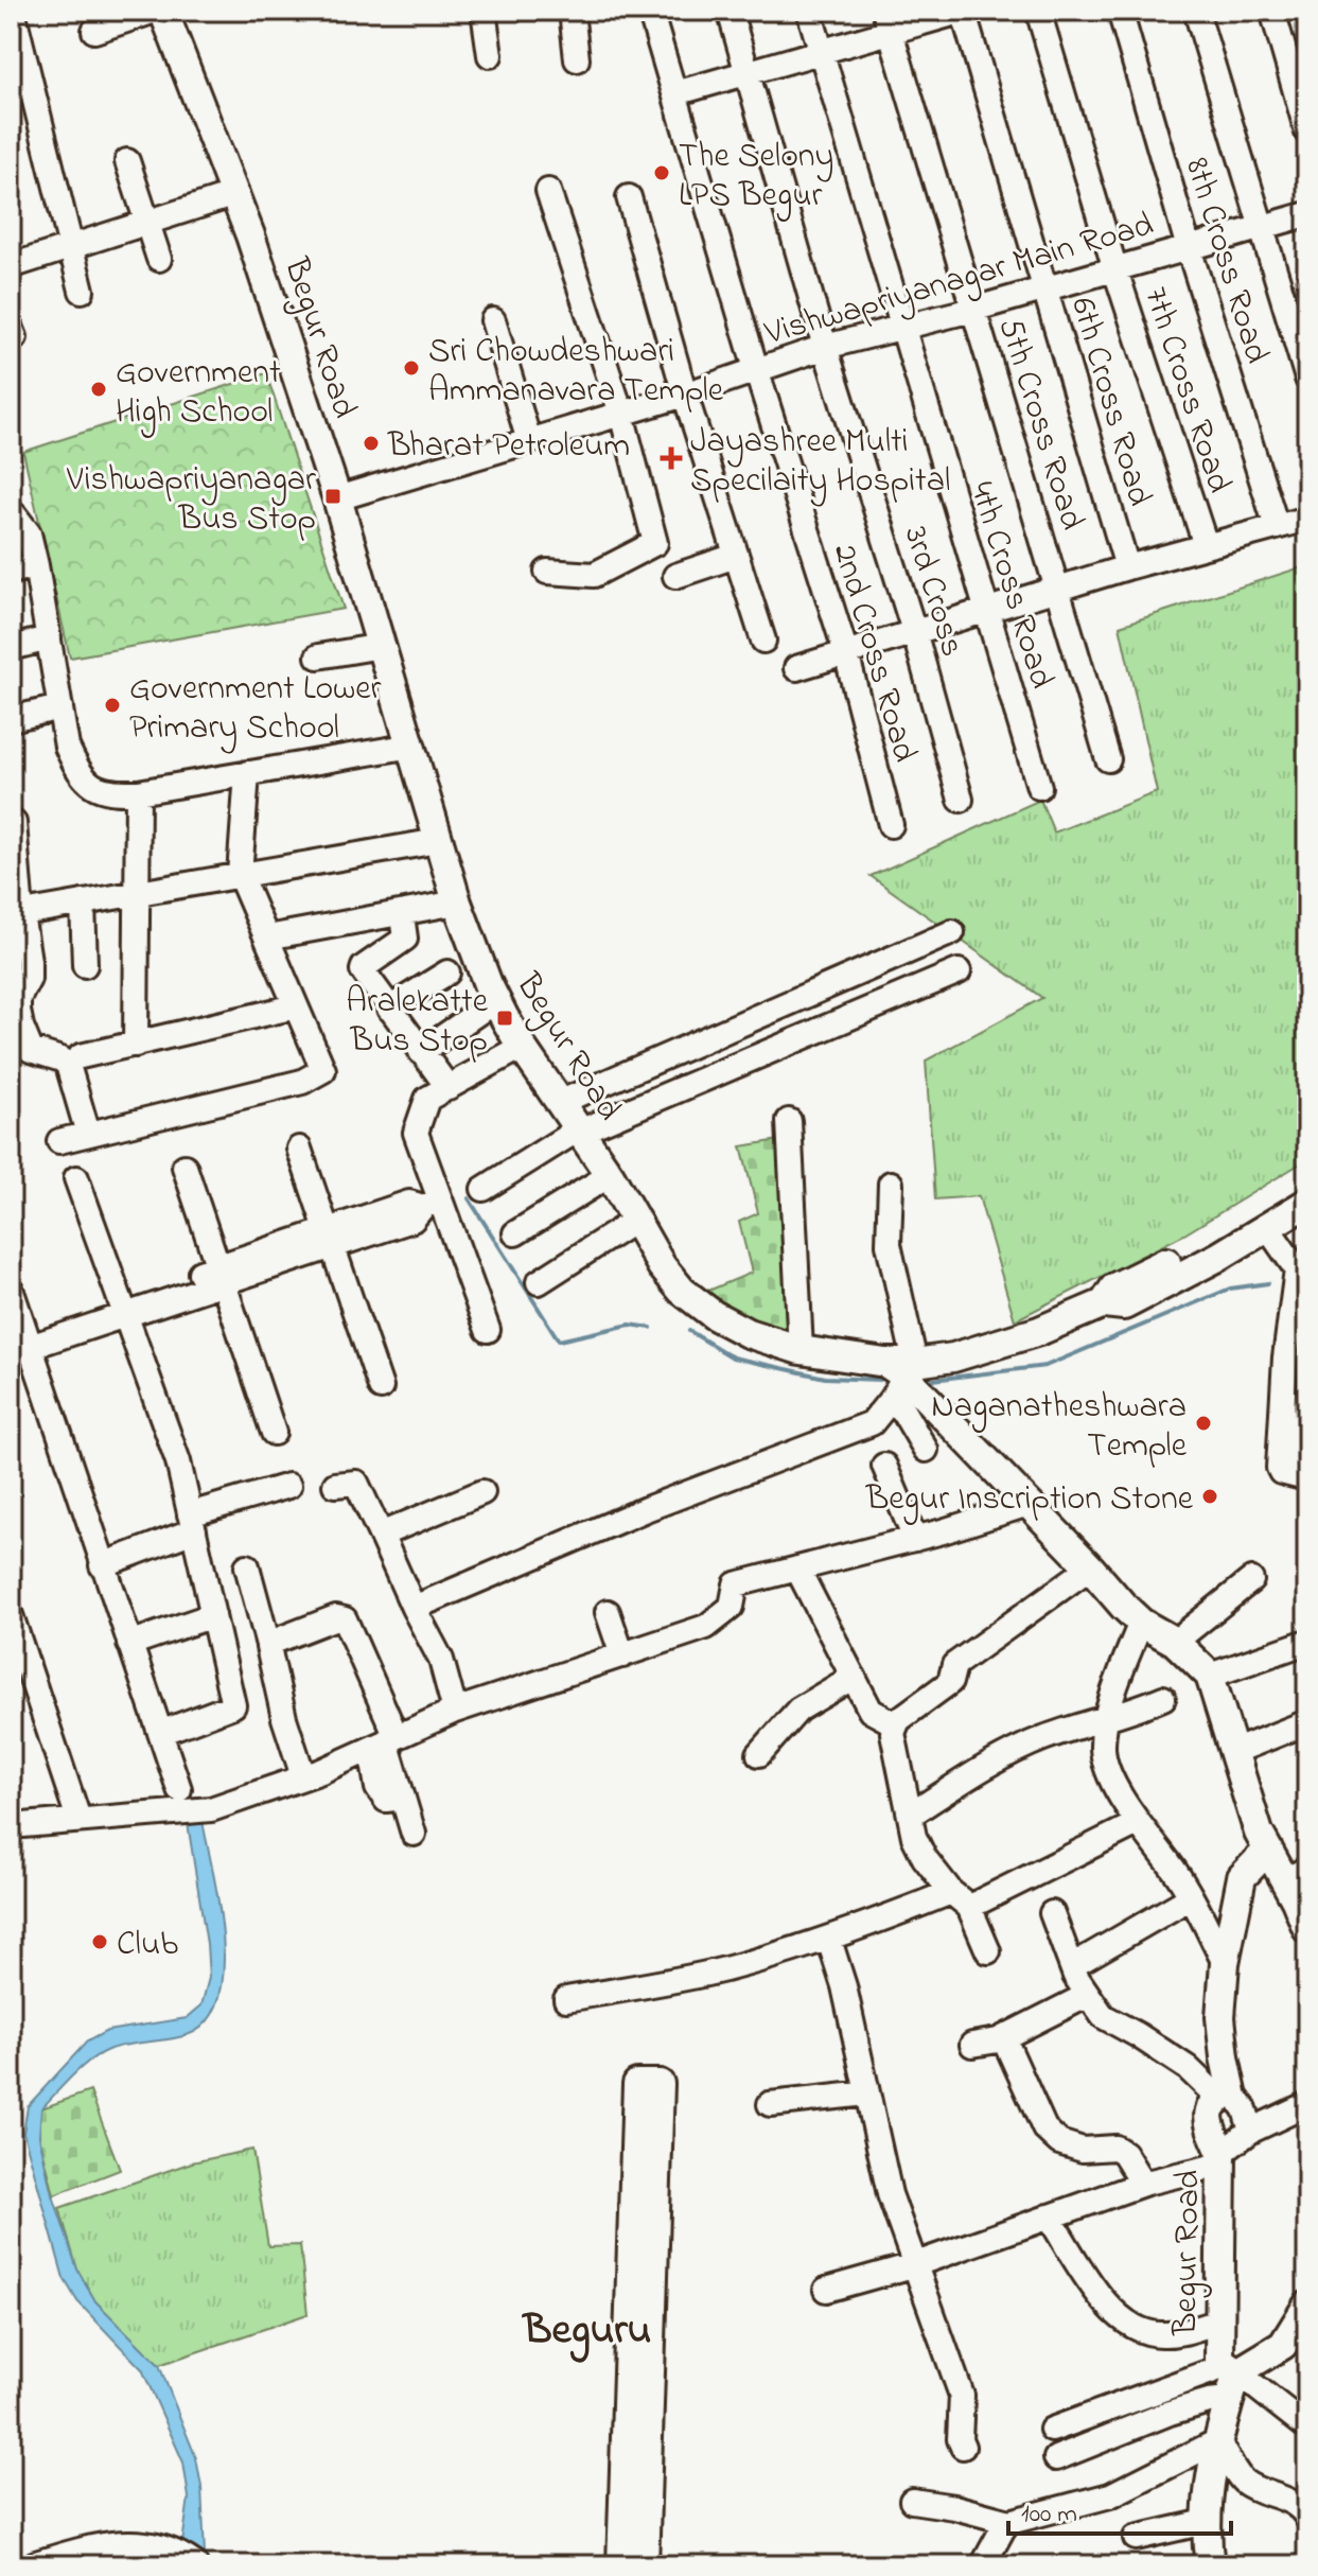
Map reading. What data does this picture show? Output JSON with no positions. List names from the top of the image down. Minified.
{"streets":{"main road":["Begur Road"],"street":["8th Cross Road","Vishwapriyanagar Main Road","7th Cross Road","6th Cross Road","5th Cross Road","4th Cross Road","3rd Cross","2nd Cross Road"]},"crossings":[["8th Cross Road","Vishwapriyanagar Main Road"],["Vishwapriyanagar Main Road","Begur Road"],["Vishwapriyanagar Main Road","7th Cross Road"],["Vishwapriyanagar Main Road","6th Cross Road"],["Vishwapriyanagar Main Road","5th Cross Road"],["Vishwapriyanagar Main Road","4th Cross Road"],["Vishwapriyanagar Main Road","3rd Cross"],["Vishwapriyanagar Main Road","2nd Cross Road"]],"districts":["Beguru"],"places":{"other":["The Selony LPS Begur","Sri Chowdeshwari Ammanavara Temple","Government High School","Bharat Petroleum","Government Lower Primary School","Naganatheshwara Temple","Begur Inscription Stone","Club"],"health":["Jayashree Multi Specilaity Hospital"],"transit":["Vishwapriyanagar Bus Stop","Aralekatte Bus Stop"]},"scale_bar":"100 m"}
